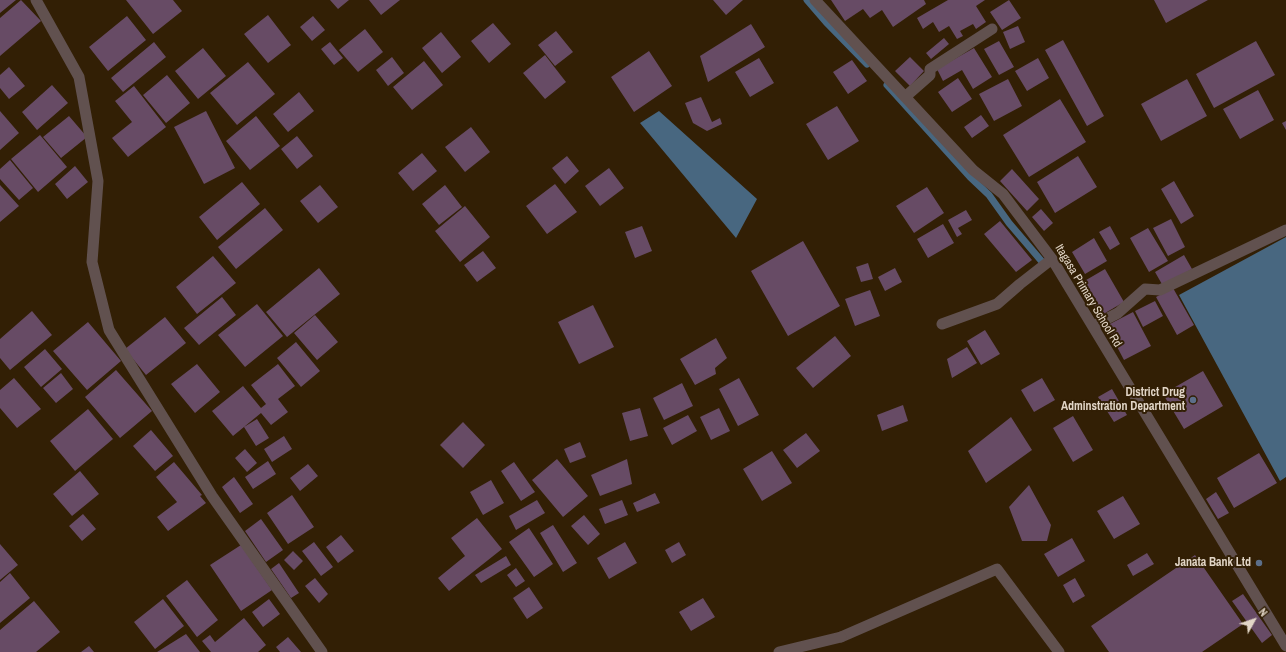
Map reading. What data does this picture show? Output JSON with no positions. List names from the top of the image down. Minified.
{"streets":{"street":["Itagasa Primary School Rd"]},"places":["District Drug Adminstration Department","Janata Bank Ltd"],"north":"top right"}
